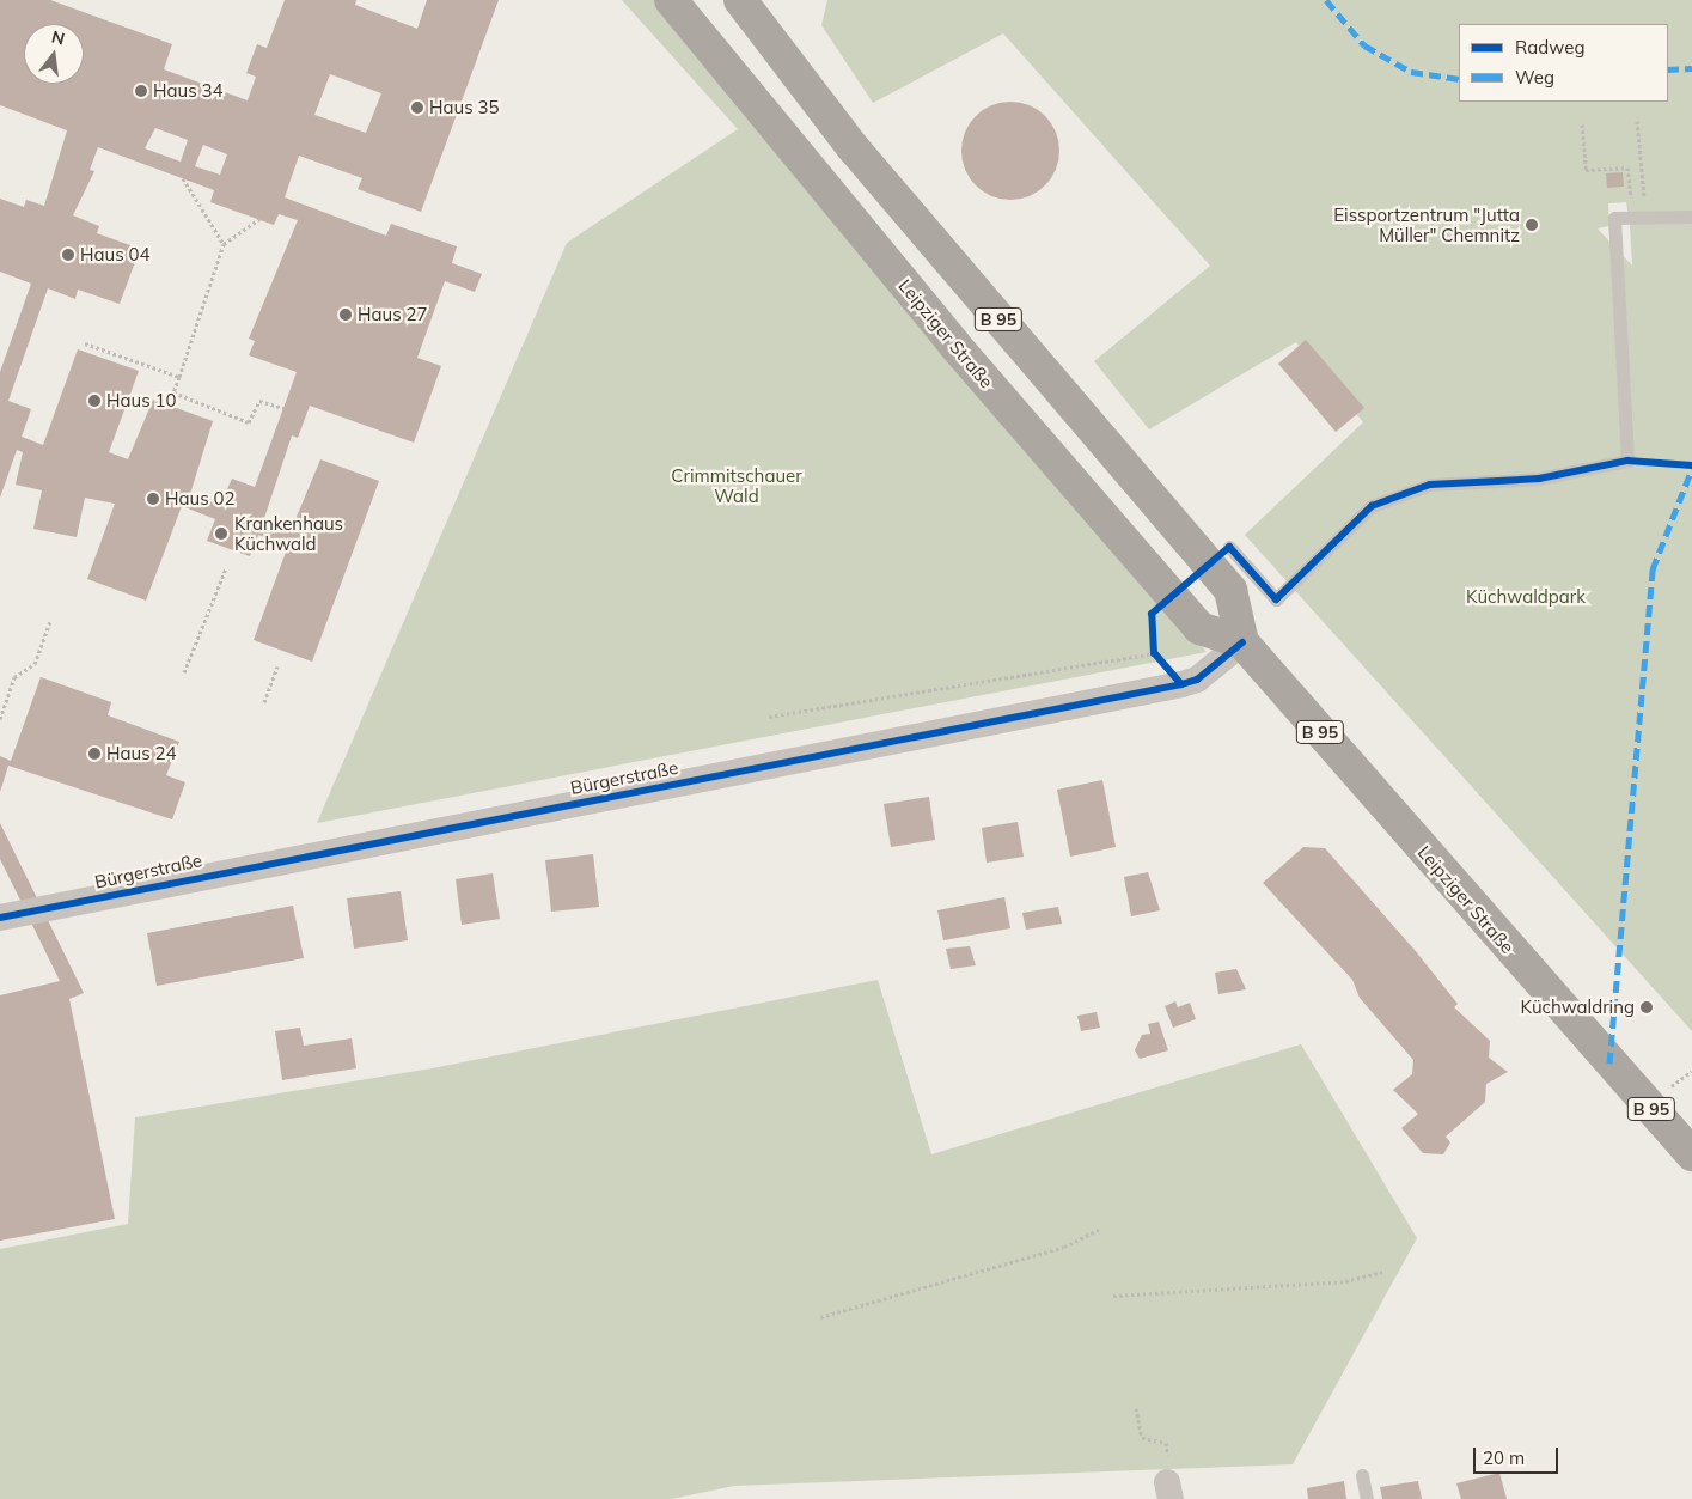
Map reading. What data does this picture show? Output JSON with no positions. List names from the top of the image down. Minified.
{"streets":{"main road":["B 95","Leipziger Straße"],"street":["Bürgerstraße"]},"crossings":[["Leipziger Straße","Bürgerstraße"]],"parks":["Crimmitschauer Wald","Küchwaldpark"],"places":["Haus 34","Haus 35","Eissportzentrum \"Jutta Müller\" Chemnitz","Haus 04","Haus 27","Haus 10","Haus 02","Krankenhaus Küchwald","Haus 24","Küchwaldring"],"legend":["Radweg","Weg"],"scale_bar":"20 m","north":"top"}
